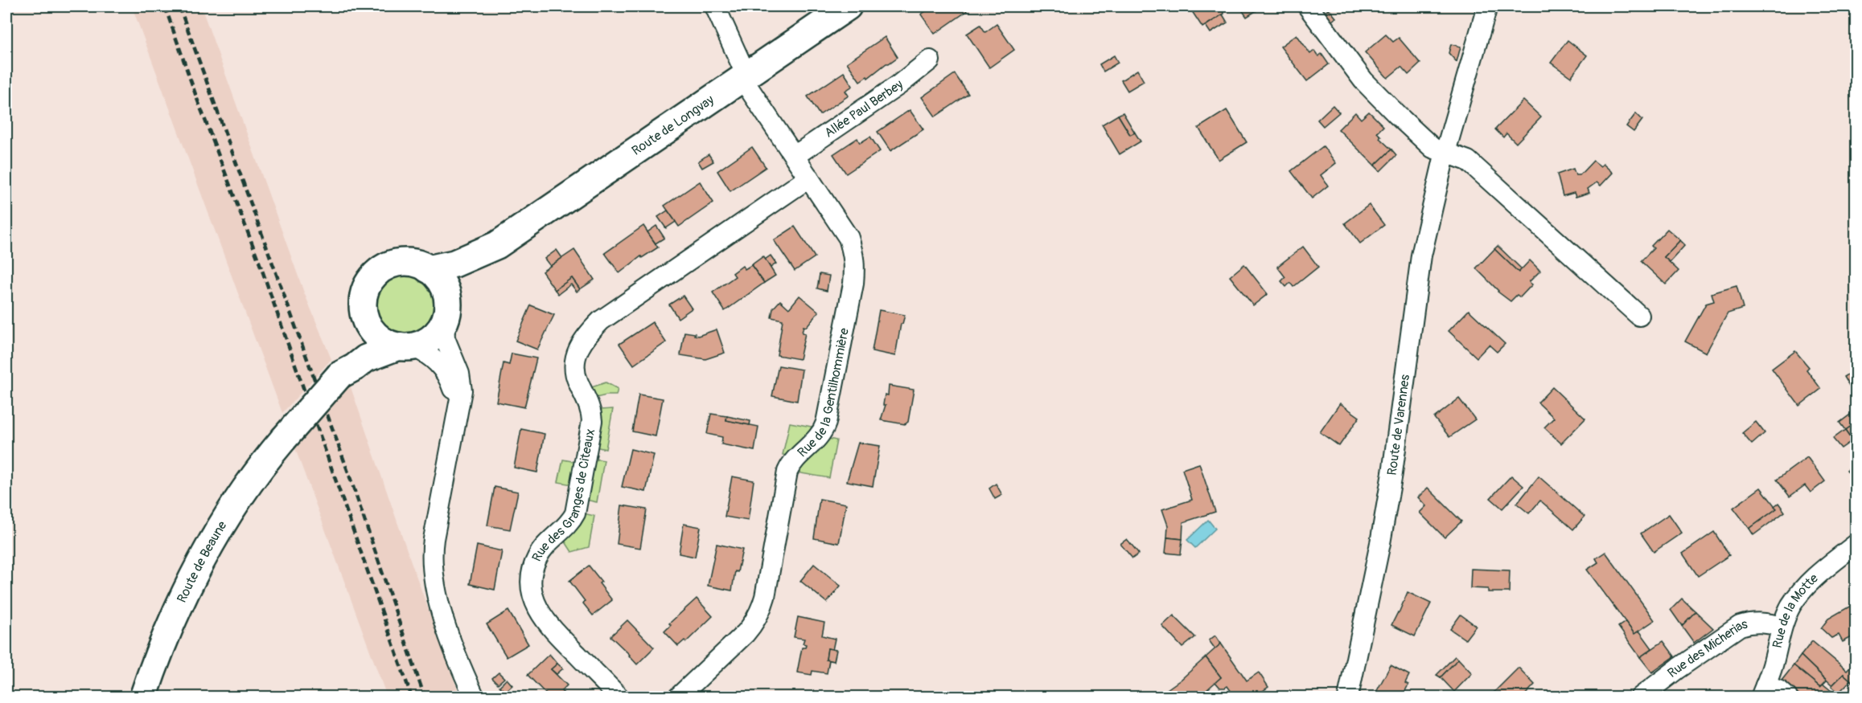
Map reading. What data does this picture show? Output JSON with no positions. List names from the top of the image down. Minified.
{"streets":{"street":["Allée Paul Berbey","Route de Longvay","Rue de la Gentilhommière","Route de Varennes","Rue des Granges de Citeaux","Route de Beaune","Rue de la Motte","Rue des Micherias"]},"crossings":[["Allée Paul Berbey","Rue de la Gentilhommière"],["Route de Longvay","Rue de la Gentilhommière"],["Rue de la Gentilhommière","Rue des Granges de Citeaux"],["Rue de la Motte","Rue des Micherias"]]}
